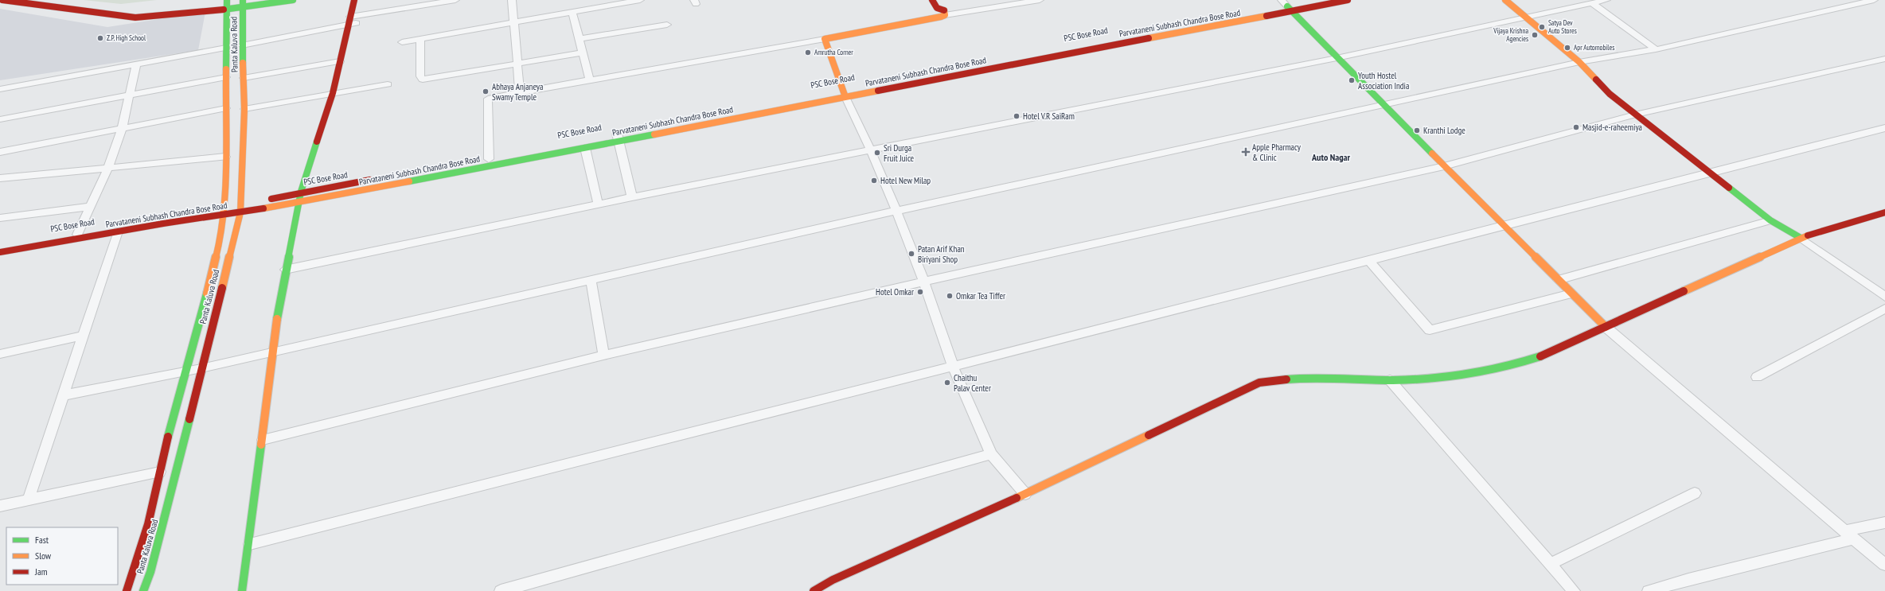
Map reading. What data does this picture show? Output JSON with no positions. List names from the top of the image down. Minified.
{"streets":{"street":["Parvataneni Subhash Chandra Bose Road","PSC Bose Road","Panta Kaluva Road"]},"crossings":[["Parvataneni Subhash Chandra Bose Road","PSC Bose Road"],["Parvataneni Subhash Chandra Bose Road","Panta Kaluva Road"],["PSC Bose Road","Panta Kaluva Road"]],"districts":["Auto Nagar"],"places":{"other":["Satya Dev Auto Stores","Vijaya Krishna Agencies","Z.P. High School","Apr Automobiles","Amrutha Corner","Youth Hostel Association India","Abhaya Anjaneya Swamy Temple","Hotel V.R SaiRam","Masjid-e-raheemiya","Kranthi Lodge","Sri Durga Fruit Juice","Hotel New Milap","Patan Arif Khan Biriyani Shop","Hotel Omkar","Omkar Tea Tiffer","Chaithu Palav Center"],"health":["Apple Pharmacy & Clinic"]},"legend":["Fast","Slow","Jam"]}
